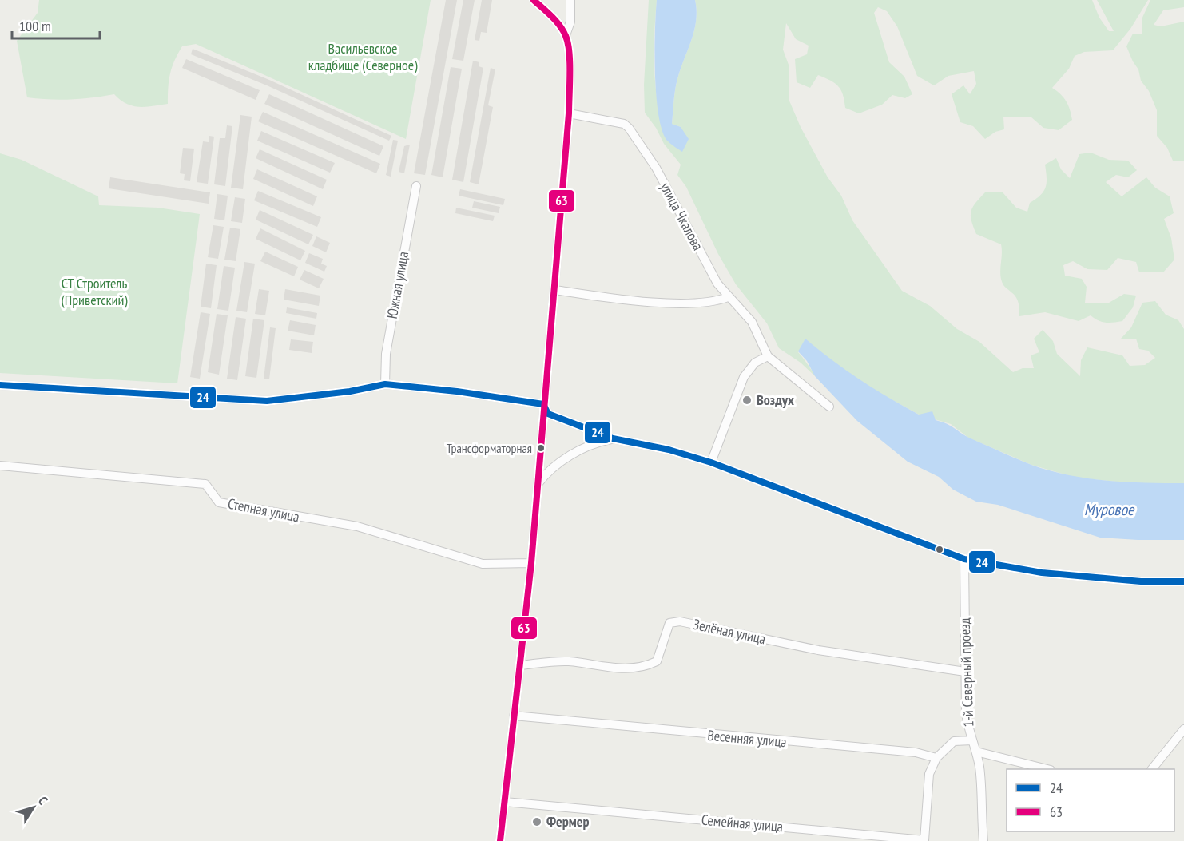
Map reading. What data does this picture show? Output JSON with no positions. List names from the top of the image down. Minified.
{"streets":{"street":["улица Чкалова","Южная улица","Степная улица","Зелёная улица","1-й Северный проезд","Весенняя улица","Семейная улица"]},"crossings":[["Зелёная улица","1-й Северный проезд"],["Весенняя улица","Семейная улица"]],"water":["Муровое"],"parks":["Васильевское кладбище (Северное)","СТ Строитель (Приветский)"],"places":["Воздух","Трансформаторная","Фермер"],"lines":["transit line 63","transit line 24"],"legend":["24","63"],"scale_bar":"100 m","north":"top right"}
